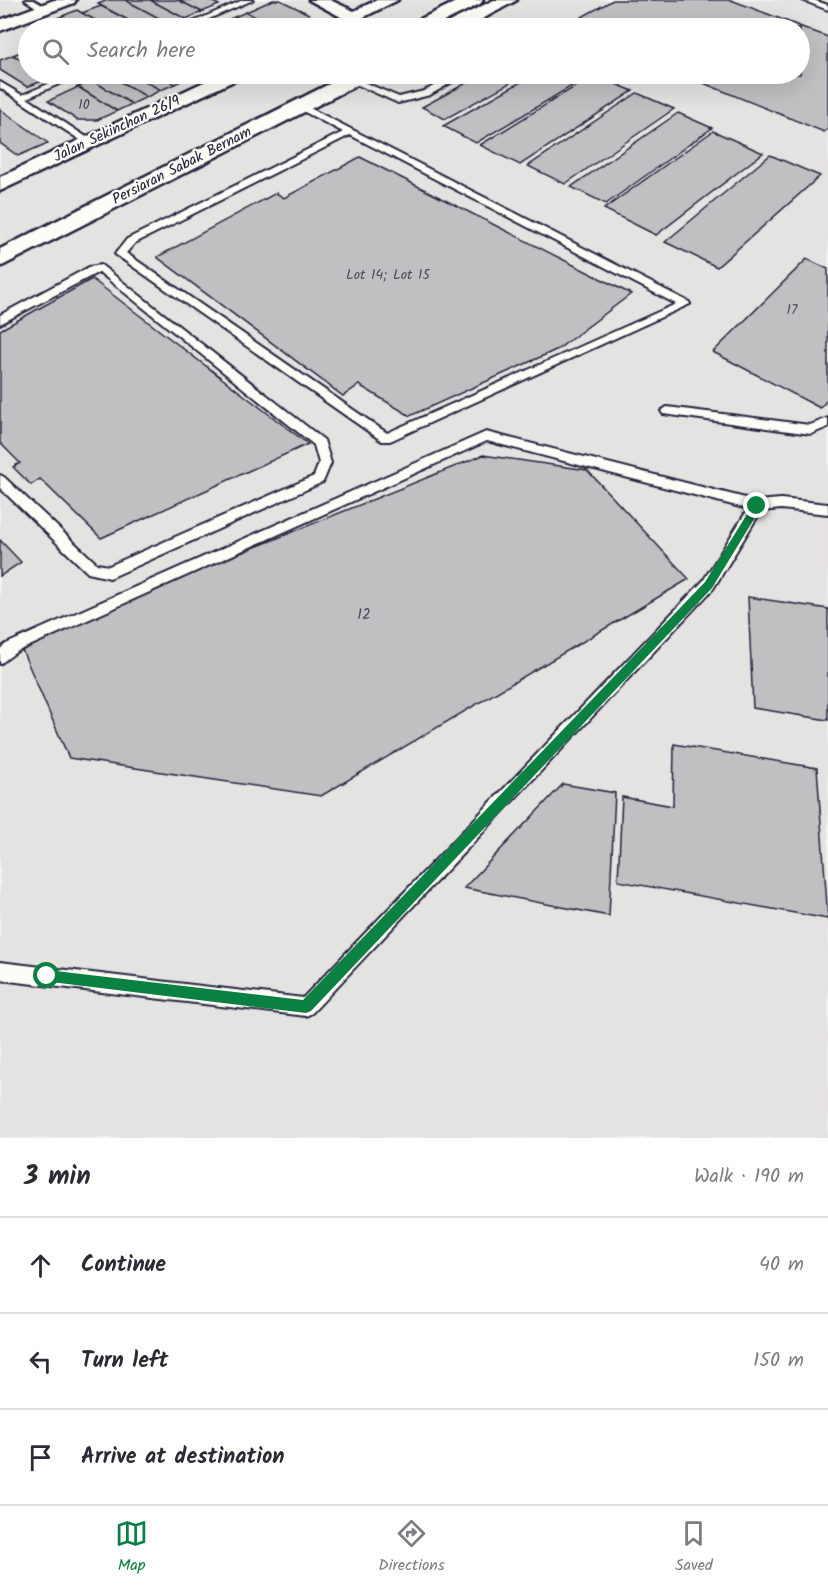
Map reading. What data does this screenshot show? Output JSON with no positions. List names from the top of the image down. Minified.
{"streets":{"street":["Jalan Sekinchan 26/9","Persiaran Sabak Bernam"]},"house_numbers":["10","Lot 14; Lot 15","17","12"],"page":{"search":"Search here","heading":["3 min","Walk · 190 m"],"list":[["Continue","40 m"],["Turn left","150 m"],"Arrive at destination"],"nav":["Map","Directions","Saved"]}}
